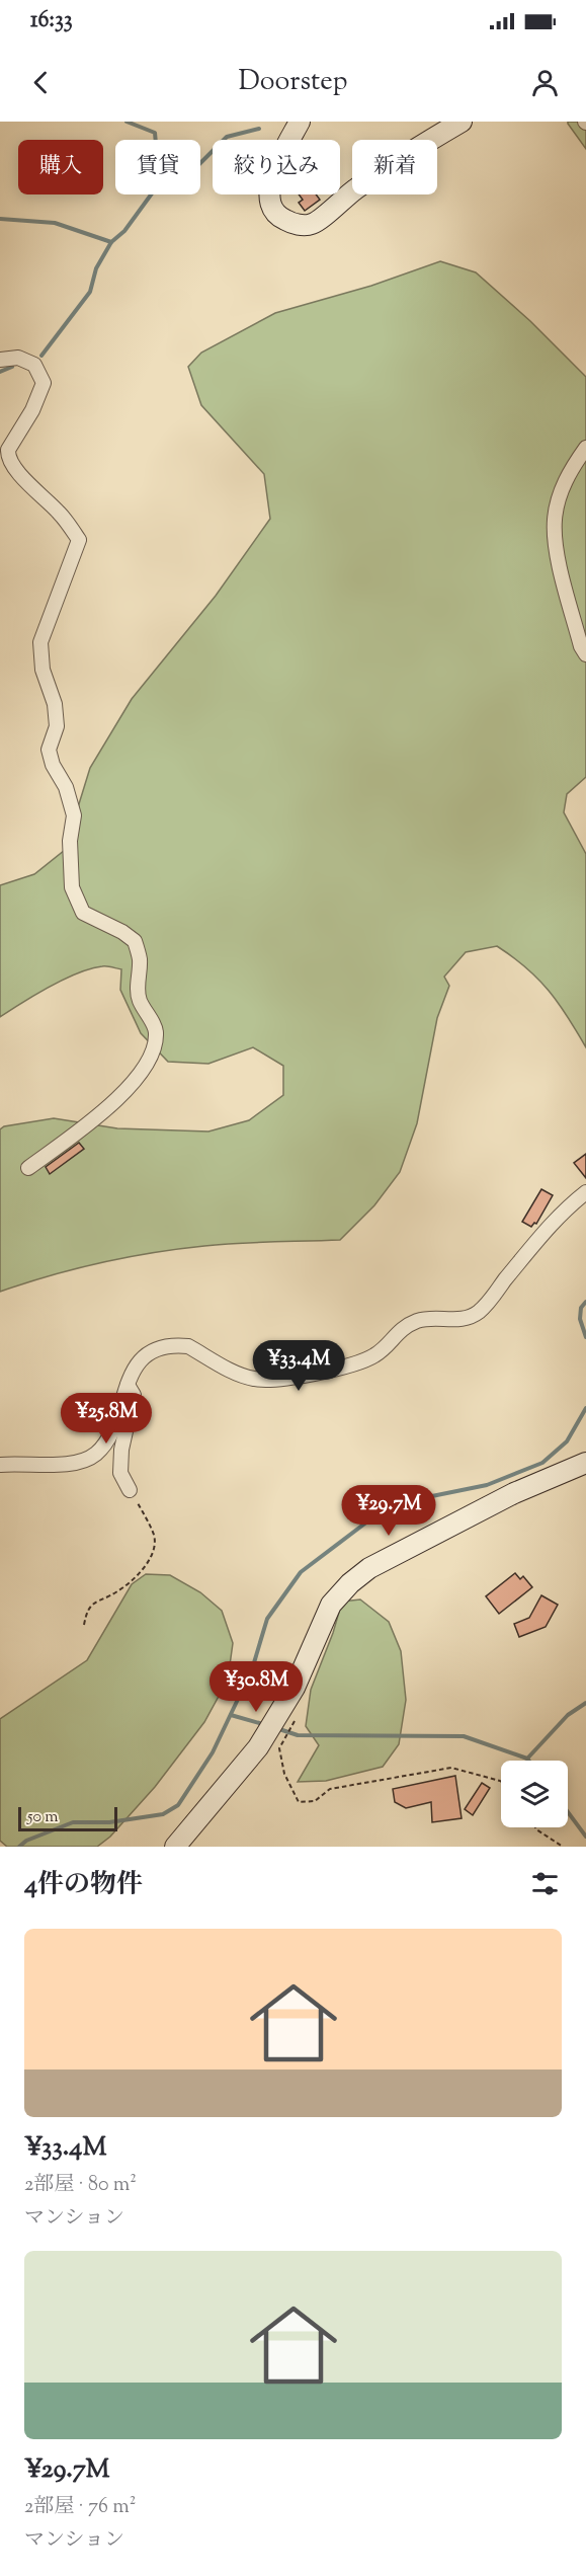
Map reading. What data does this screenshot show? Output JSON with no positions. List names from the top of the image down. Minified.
{"scale_bar":"50 m","page":{"status":"16:33","header":"Doorstep","chip":["購入","賃貸","絞り込み","新着"],"price":["¥33.4M","¥25.8M","¥29.7M","¥30.8M"],"scale":"50 m","heading":"4件の物件","list":[{"name":"¥33.4M","note":"2部屋 · 80 m² · マンション"},{"name":"¥29.7M","note":"2部屋 · 76 m² · マンション"}]}}
